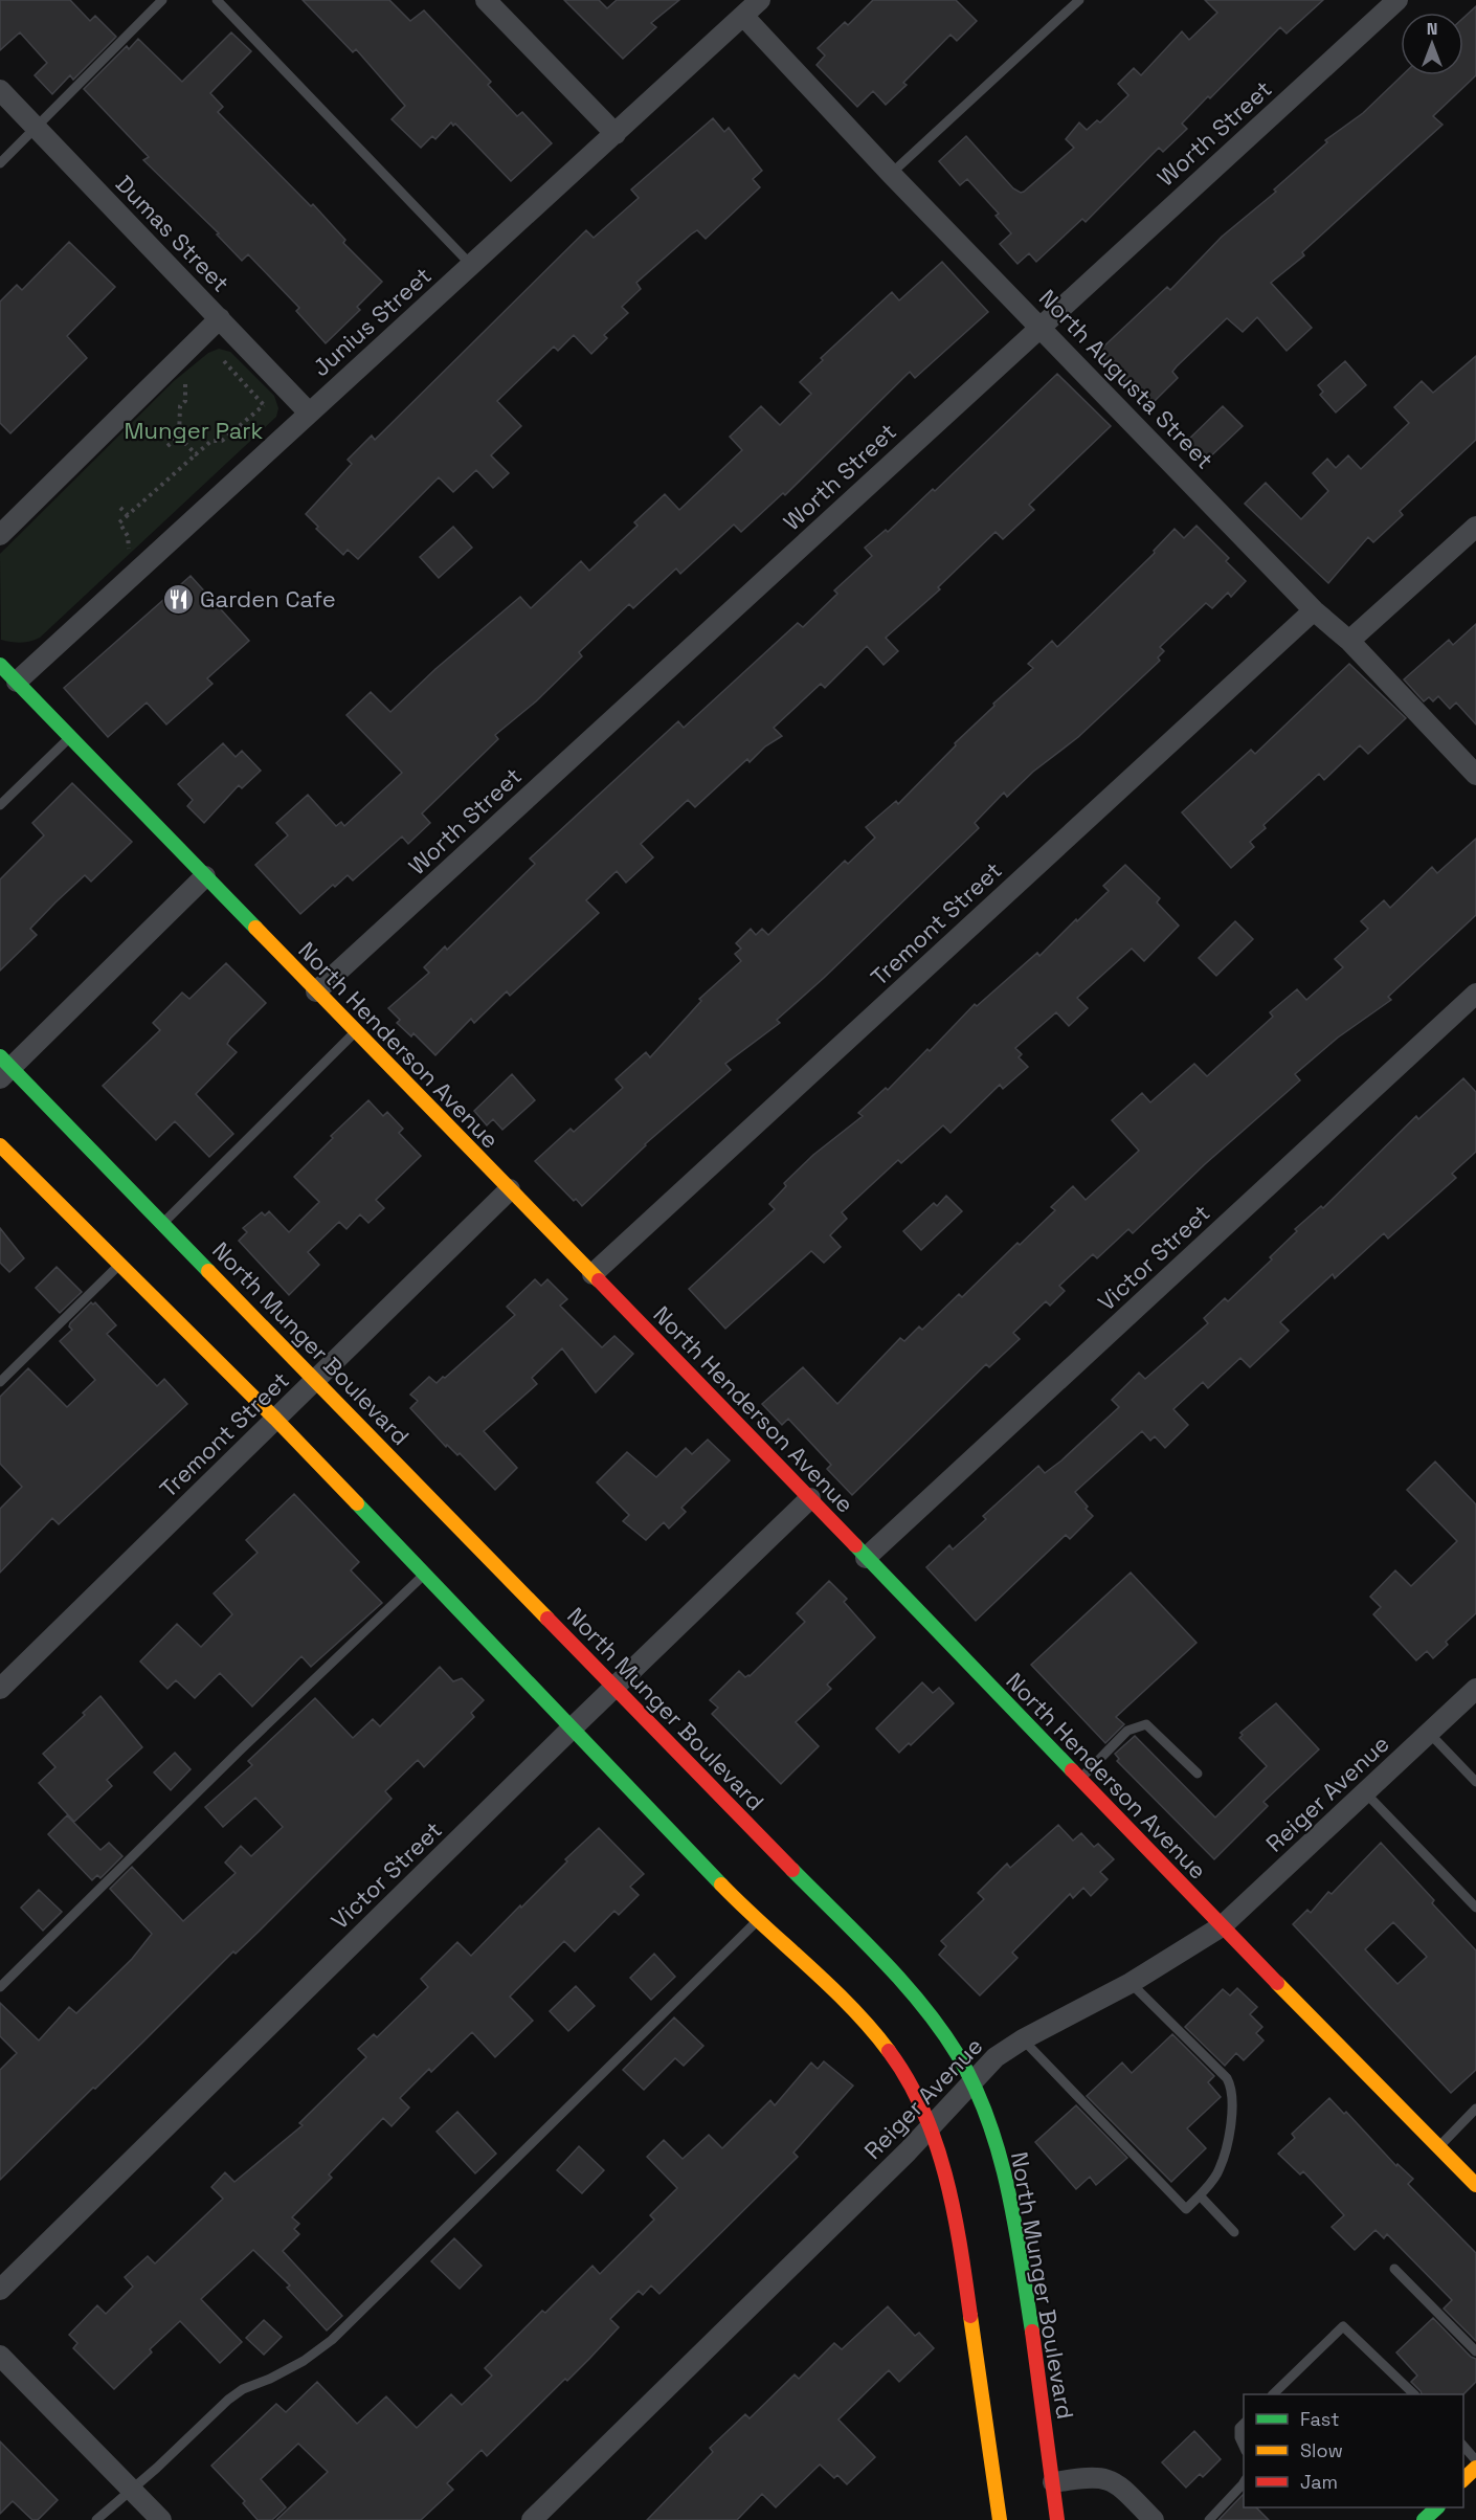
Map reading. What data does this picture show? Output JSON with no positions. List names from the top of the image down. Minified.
{"streets":{"main road":["North Henderson Avenue","North Munger Boulevard"],"street":["Worth Street","Dumas Street","Junius Street","North Augusta Street","Tremont Street","Victor Street","Reiger Avenue"]},"crossings":[["Worth Street","North Augusta Street"],["Worth Street","North Henderson Avenue"],["Dumas Street","Junius Street"],["Junius Street","North Augusta Street"],["Junius Street","North Henderson Avenue"],["North Augusta Street","Tremont Street"],["Tremont Street","North Henderson Avenue"],["Tremont Street","North Munger Boulevard"],["North Henderson Avenue","Victor Street"],["North Henderson Avenue","Reiger Avenue"],["Victor Street","North Munger Boulevard"],["North Munger Boulevard","Reiger Avenue"]],"parks":["Munger Park"],"places":{"restaurant":["Garden Cafe"]},"legend":["Fast","Slow","Jam"],"north":"top"}
